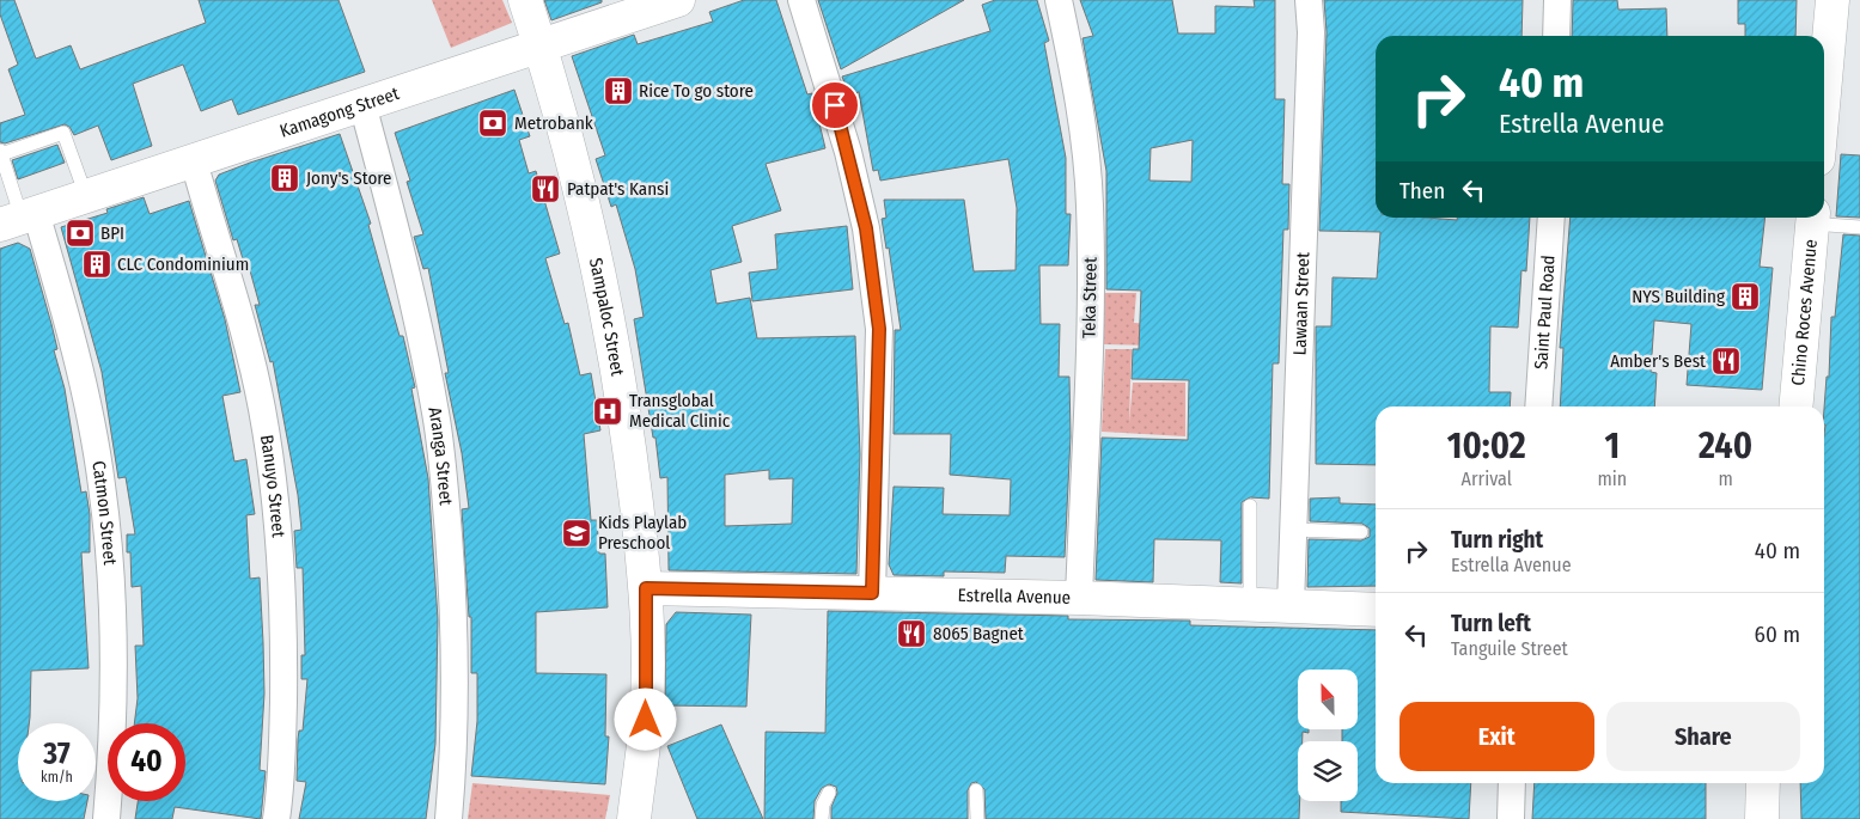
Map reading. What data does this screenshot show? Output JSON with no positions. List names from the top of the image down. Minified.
{"streets":{"street":["Kamagong Street","Teka Street","Lawaan Street","Saint Paul Road","Chino Roces Avenue","Sampaloc Street","Aranga Street","Banuyo Street","Catmon Street","Estrella Avenue"]},"crossings":[["Kamagong Street","Sampaloc Street"],["Kamagong Street","Aranga Street"],["Kamagong Street","Banuyo Street"],["Kamagong Street","Catmon Street"],["Teka Street","Estrella Avenue"],["Lawaan Street","Estrella Avenue"],["Sampaloc Street","Estrella Avenue"]],"places":{"building":["Rice To go store","Jony's Store","CLC Condominium","NYS Building"],"bank":["Metrobank","BPI"],"restaurant":["Patpat's Kansi","Amber's Best","8065 Bagnet"],"hospital":["Transglobal Medical Clinic"],"school or university":["Kids Playlab Preschool"]},"north":"top","page":{"turn":["40 m","Estrella Avenue"],"then":"Then","eta":["10:02","Arrival","1","min","240","m"],"list":[{"name":"Turn right","note":"Estrella Avenue","value":"40 m"},{"name":"Turn left","note":"Tanguile Street","value":"60 m"}],"buttons":["Exit","Share"],"speed":"37 km/h","limit":"40"}}
